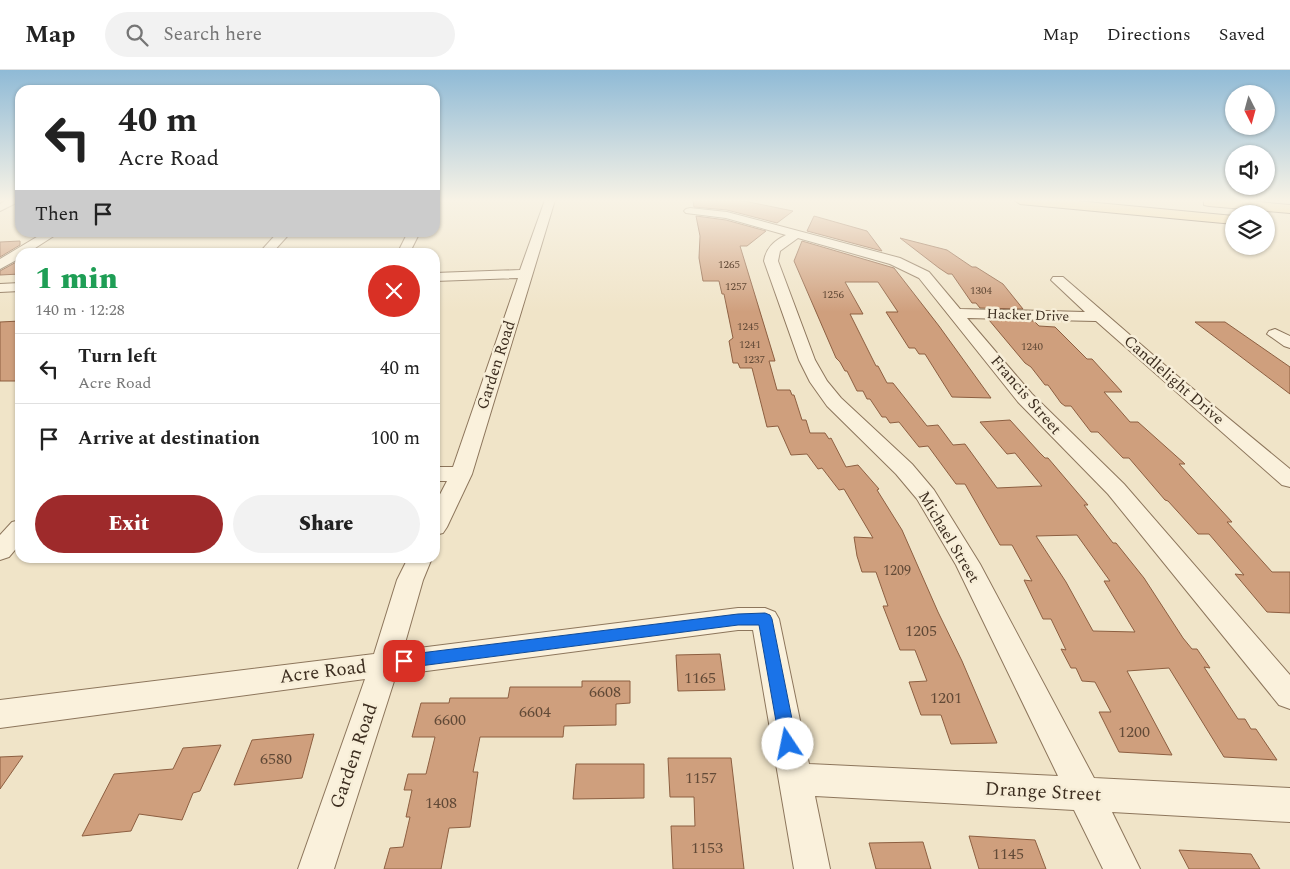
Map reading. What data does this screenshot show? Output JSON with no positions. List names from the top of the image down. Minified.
{"streets":{"street":["Hacker Drive","Garden Road","Candlelight Drive","Francis Street","Michael Street","Acre Road","Drange Street"]},"crossings":[["Hacker Drive","Candlelight Drive"],["Hacker Drive","Francis Street"],["Garden Road","Acre Road"],["Michael Street","Drange Street"],["Acre Road","Drange Street"]],"house_numbers":["1265","1257","1304","1256","1245","1241","1240","1237","1209","1205","1165","6608","1201","6604","6600","1200","6580","1157","1408","1153","1145"],"north":"bottom","page":{"header":"Map","search":"Search here","nav":["Map","Directions","Saved"],"turn":["40 m","Acre Road"],"then":"Then","heading":["1 min","140 m · 12:28"],"list":[{"name":"Turn left","note":"Acre Road","value":"40 m"},{"name":"Arrive at destination","value":"100 m"}],"buttons":["Exit","Share"]}}
